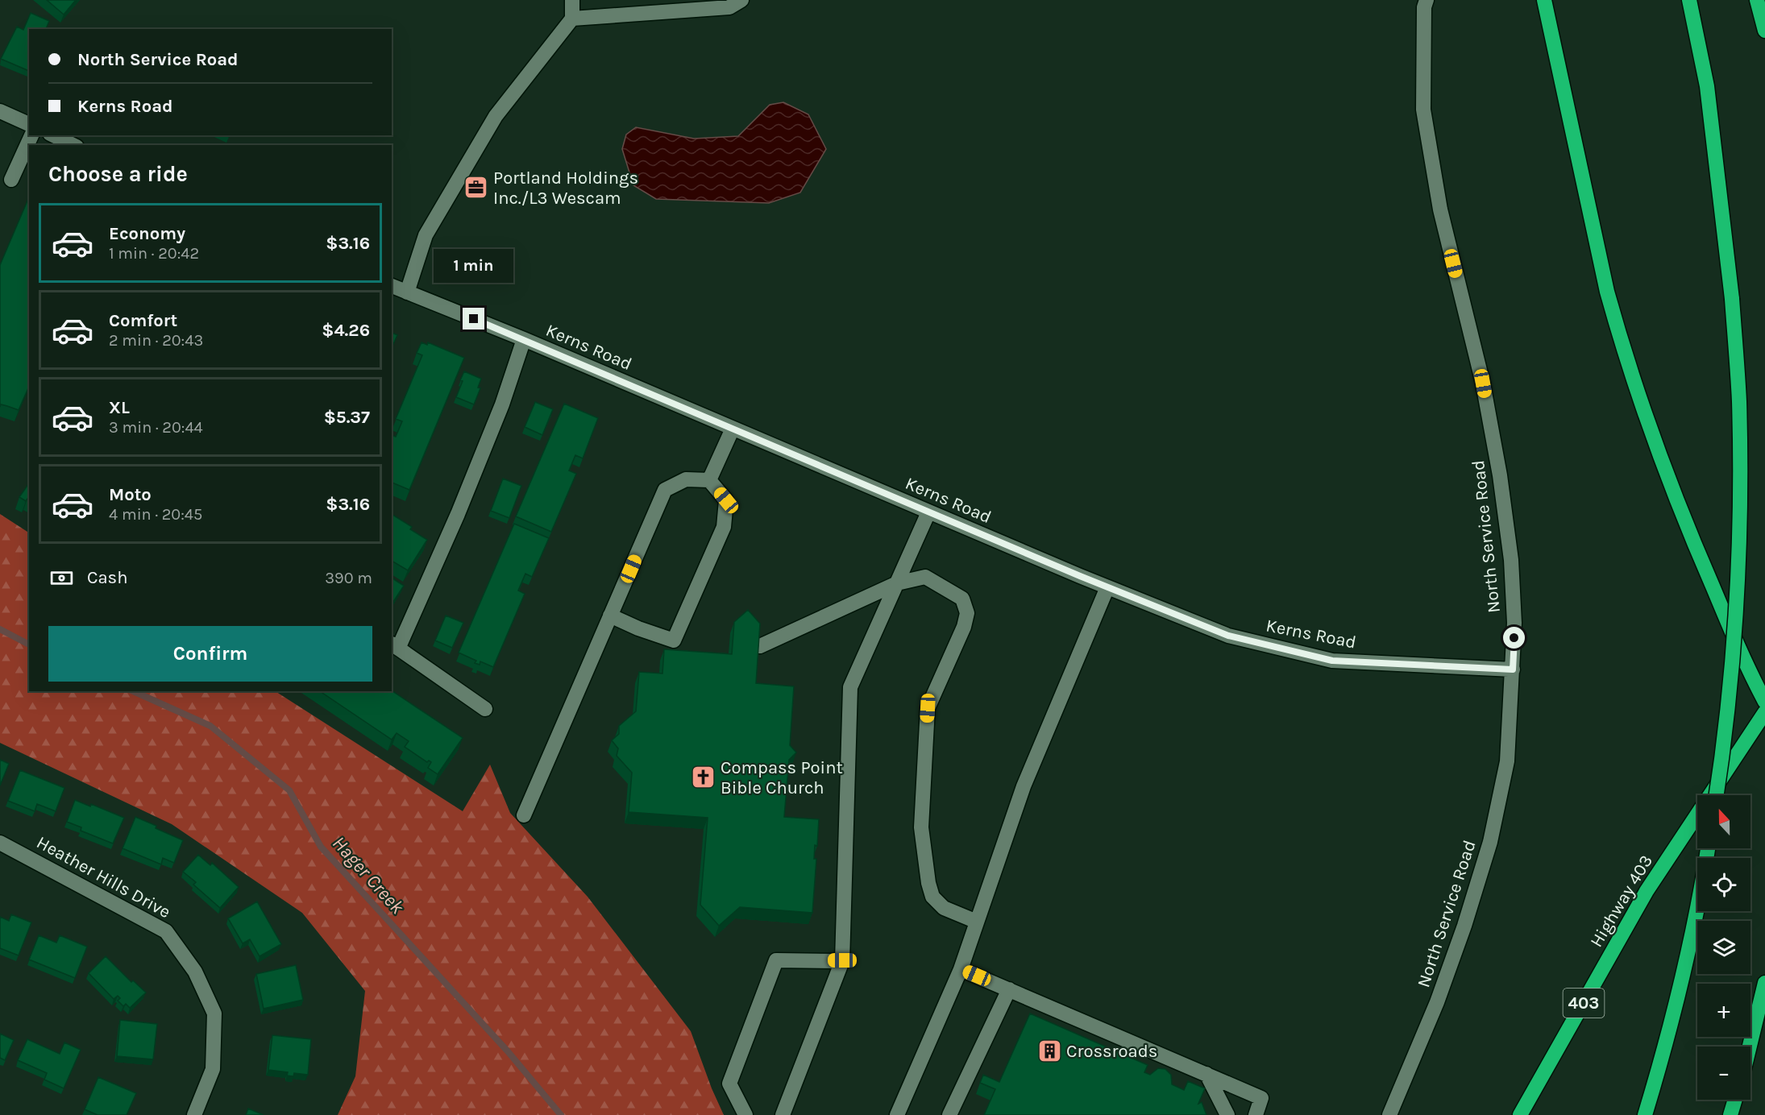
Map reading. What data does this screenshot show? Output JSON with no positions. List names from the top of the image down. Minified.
{"streets":{"highway":["Highway 403","403"],"street":["Kerns Road","North Service Road","Heather Hills Drive"]},"crossings":[["Kerns Road","North Service Road"]],"water":["Hager Creek"],"places":{"office":["Portland Holdings Inc./L3 Wescam"],"church":["Compass Point Bible Church"],"building":["Crossroads"]},"north":"top","page":{"banner":["North Service Road","Kerns Road"],"heading":"Choose a ride","list":[{"name":"Economy","note":"1 min · 20:42","value":"$3.16"},{"name":"Comfort","note":"2 min · 20:43","value":"$4.26"},{"name":"XL","note":"3 min · 20:44","value":"$5.37"},{"name":"Moto","note":"4 min · 20:45","value":"$3.16"}],"bubble":"1 min","pay":["Cash","390 m"],"buttons":"Confirm","map_buttons":["+","−"]}}
